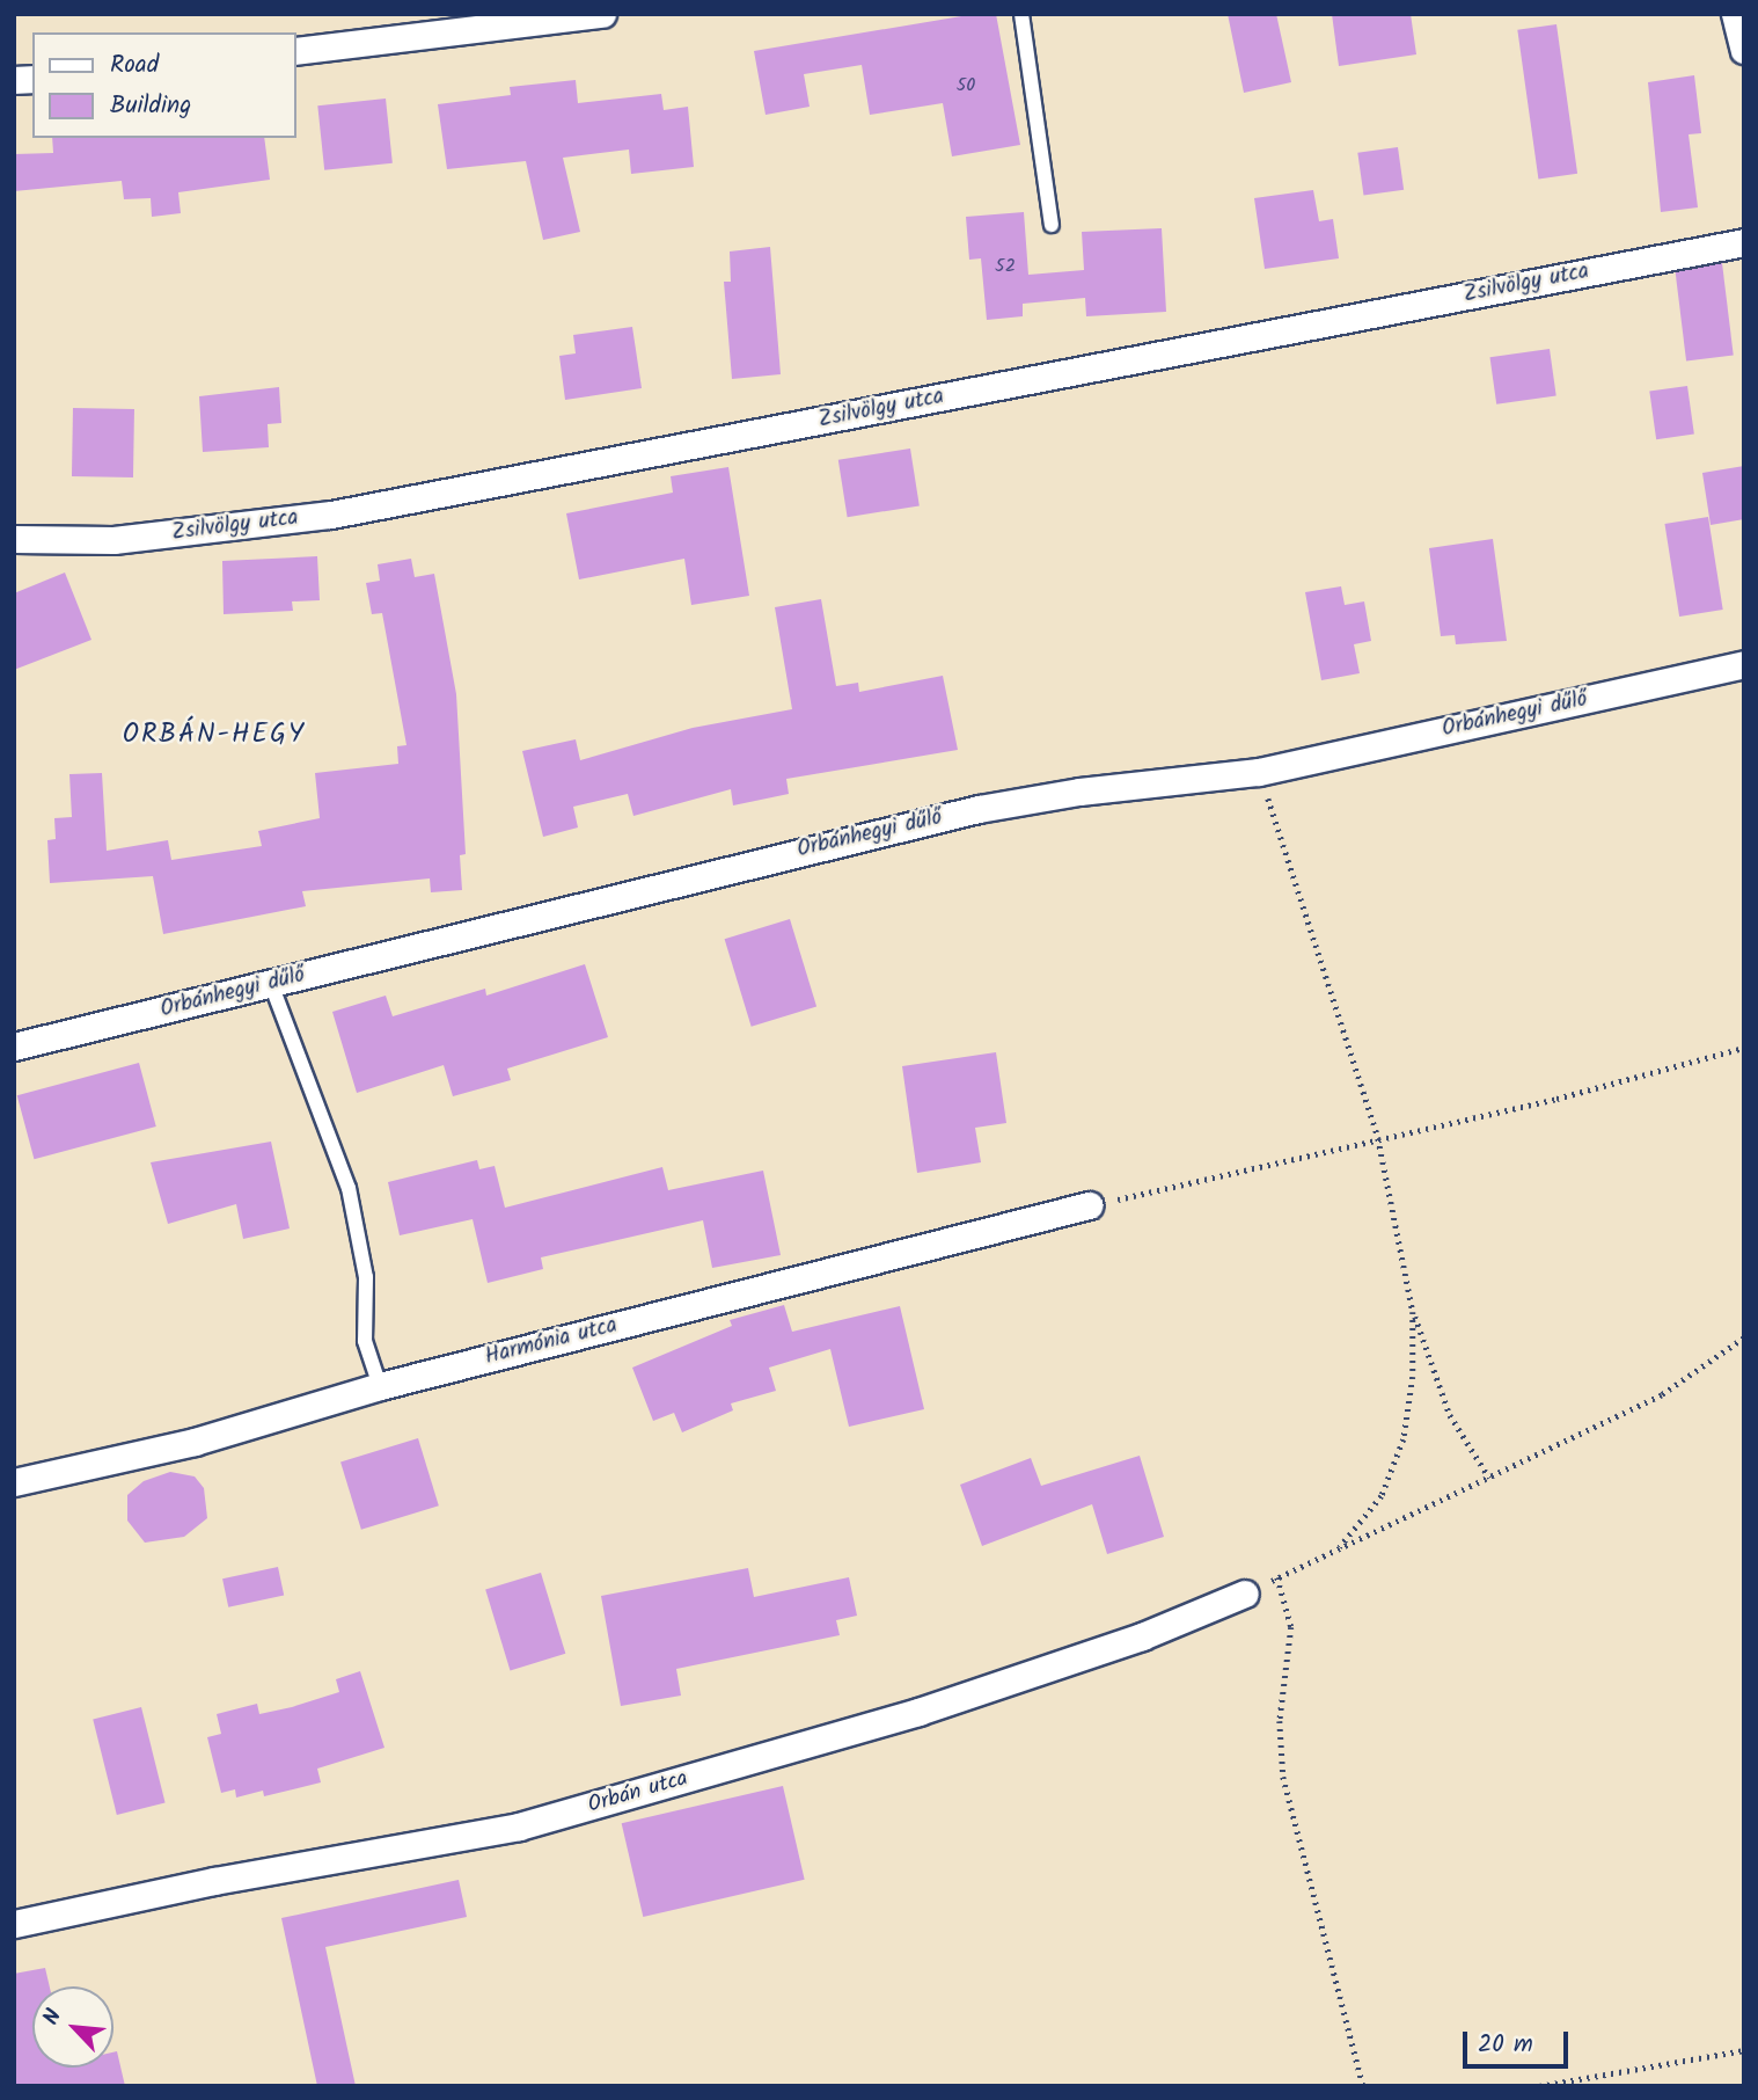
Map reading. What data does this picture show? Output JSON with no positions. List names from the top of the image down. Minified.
{"streets":{"street":["Zsilvölgy utca","Orbánhegyi dűlő","Harmónia utca","Orbán utca"]},"districts":["ORBÁN-HEGY"],"house_numbers":["50","52"],"legend":["Road","Building"],"scale_bar":"20 m","north":"top left"}
